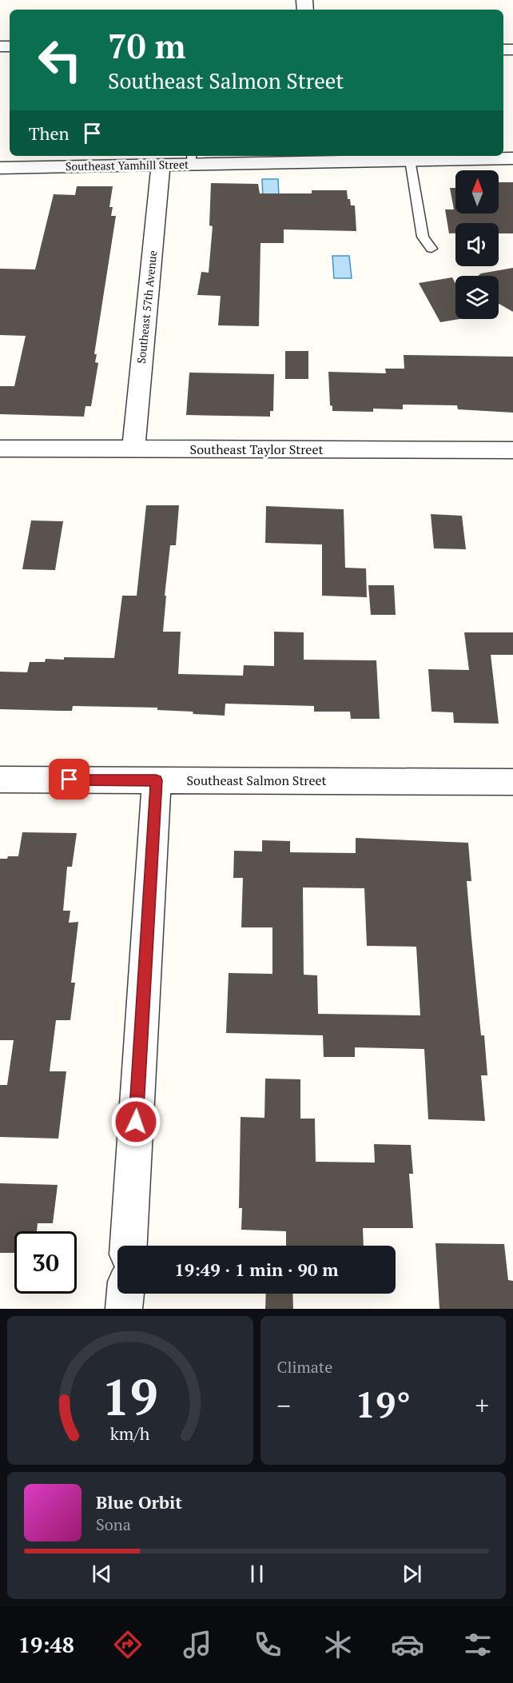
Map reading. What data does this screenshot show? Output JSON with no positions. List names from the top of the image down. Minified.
{"streets":{"street":["Southeast Yamhill Street","Southeast 57th Avenue","Southeast Taylor Street","Southeast Salmon Street"]},"crossings":[["Southeast Yamhill Street","Southeast 57th Avenue"],["Southeast 57th Avenue","Southeast Taylor Street"]],"north":"top","page":{"turn":["70 m","Southeast Salmon Street"],"then":"Then","limit":"30","trip":"19:49 · 1 min · 90 m","tile":"Climate","heat":["−","19°","+"],"song":["Blue Orbit","Sona"],"tabs":"19:48","gauge":["19","km/h"]}}
